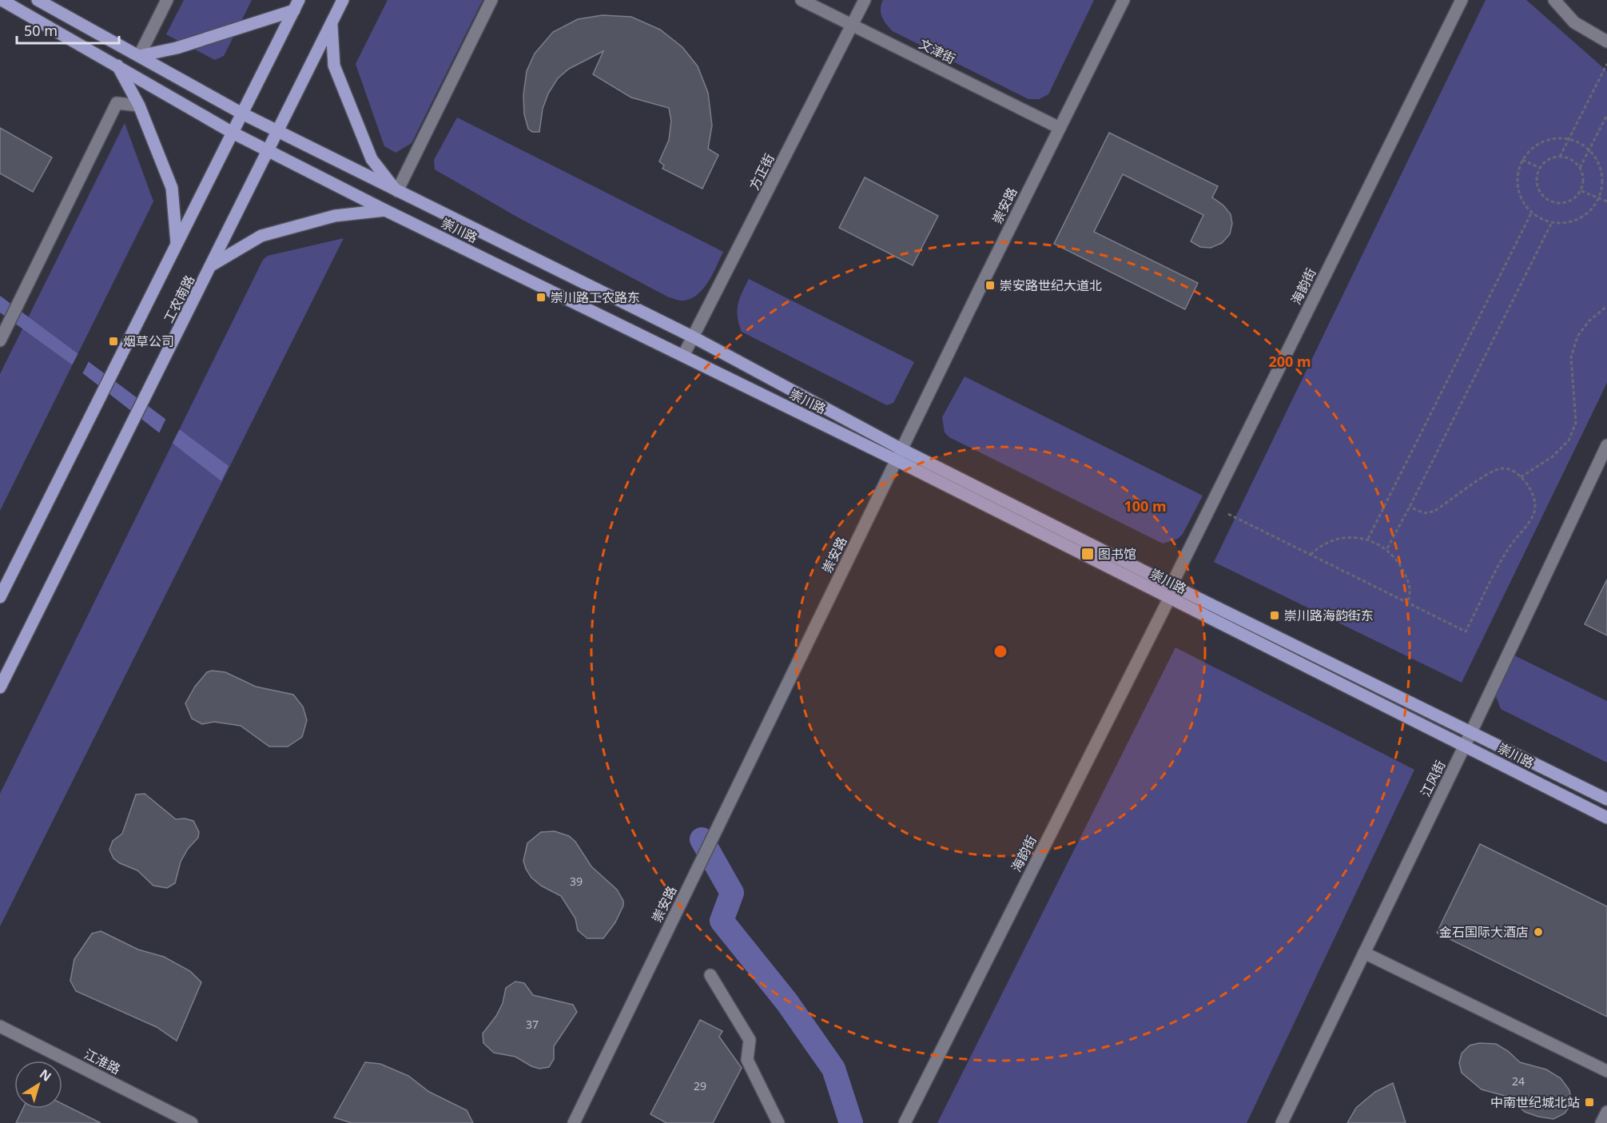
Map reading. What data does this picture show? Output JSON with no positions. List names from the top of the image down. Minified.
{"streets":{"main road":["崇川路","工农南路"],"street":["文津街","方正街","崇安路","海韵街","江风街","江淮路"]},"crossings":[["文津街","方正街"],["文津街","崇安路"],["方正街","崇川路"],["崇安路","崇川路"],["崇川路","海韵街"],["崇川路","工农南路"],["崇川路","江风街"]],"places":{"transit":["崇安路世纪大道北","崇川路工农路东","烟草公司","图书馆","崇川路海韵街东","中南世纪城北站"],"other":["金石国际大酒店"]},"house_numbers":["39","37","24","29"],"scale_bar":"50 m","north":"top right","rings":["200 m","100 m"]}
